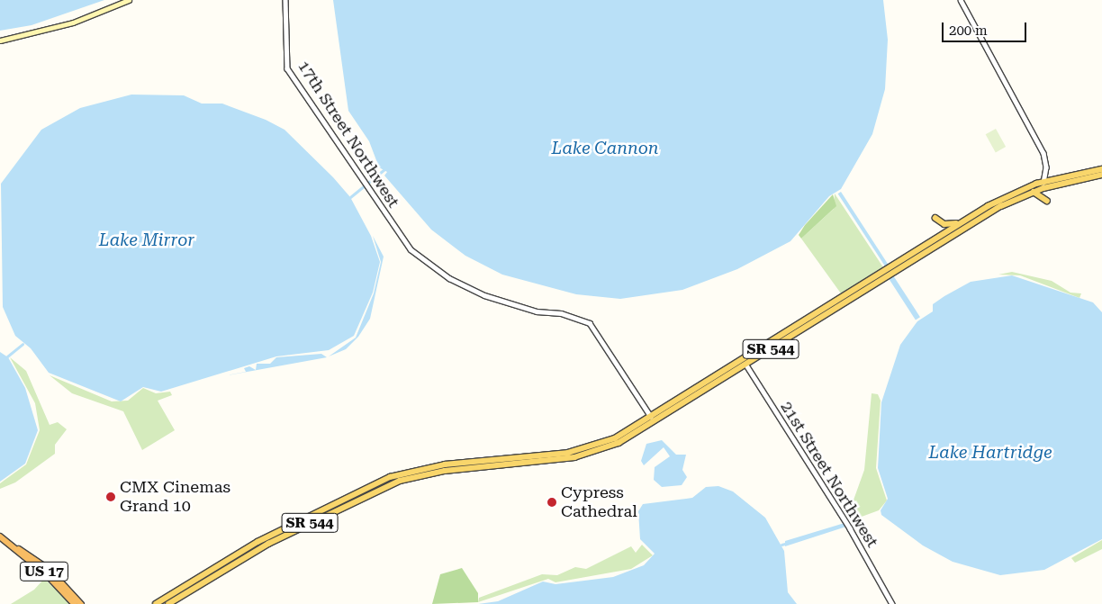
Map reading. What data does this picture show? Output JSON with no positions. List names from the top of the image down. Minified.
{"streets":{"highway":["US 17"],"main road":["SR 544"],"street":["17th Street Northwest","21st Street Northwest"]},"crossings":[["17th Street Northwest","SR 544"],["SR 544","21st Street Northwest"]],"water":["Lake Cannon","Lake Mirror","Lake Hartridge"],"places":["CMX Cinemas Grand 10","Cypress Cathedral"],"scale_bar":"200 m"}
